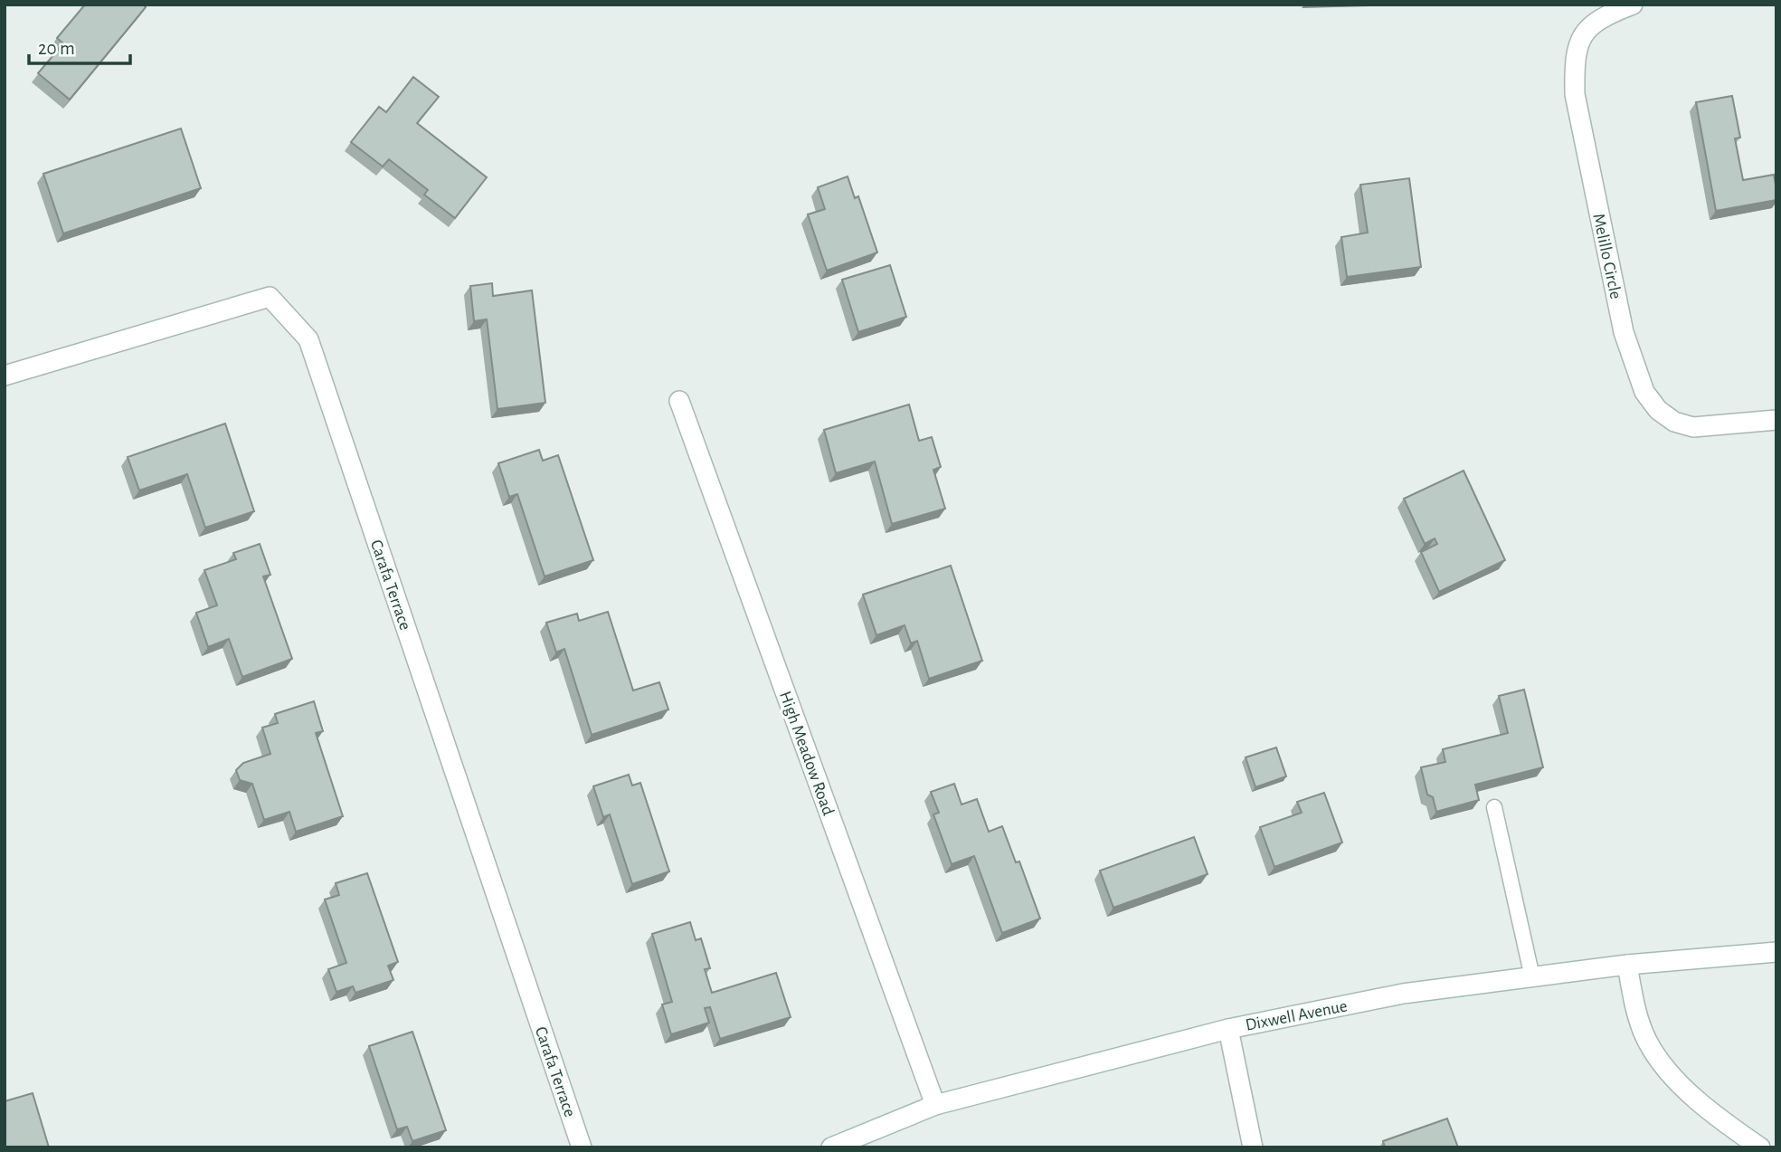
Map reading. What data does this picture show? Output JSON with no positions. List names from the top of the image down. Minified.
{"streets":{"street":["Melillo Circle","Carafa Terrace","High Meadow Road","Dixwell Avenue"]},"crossings":[["High Meadow Road","Dixwell Avenue"]],"scale_bar":"20 m"}
